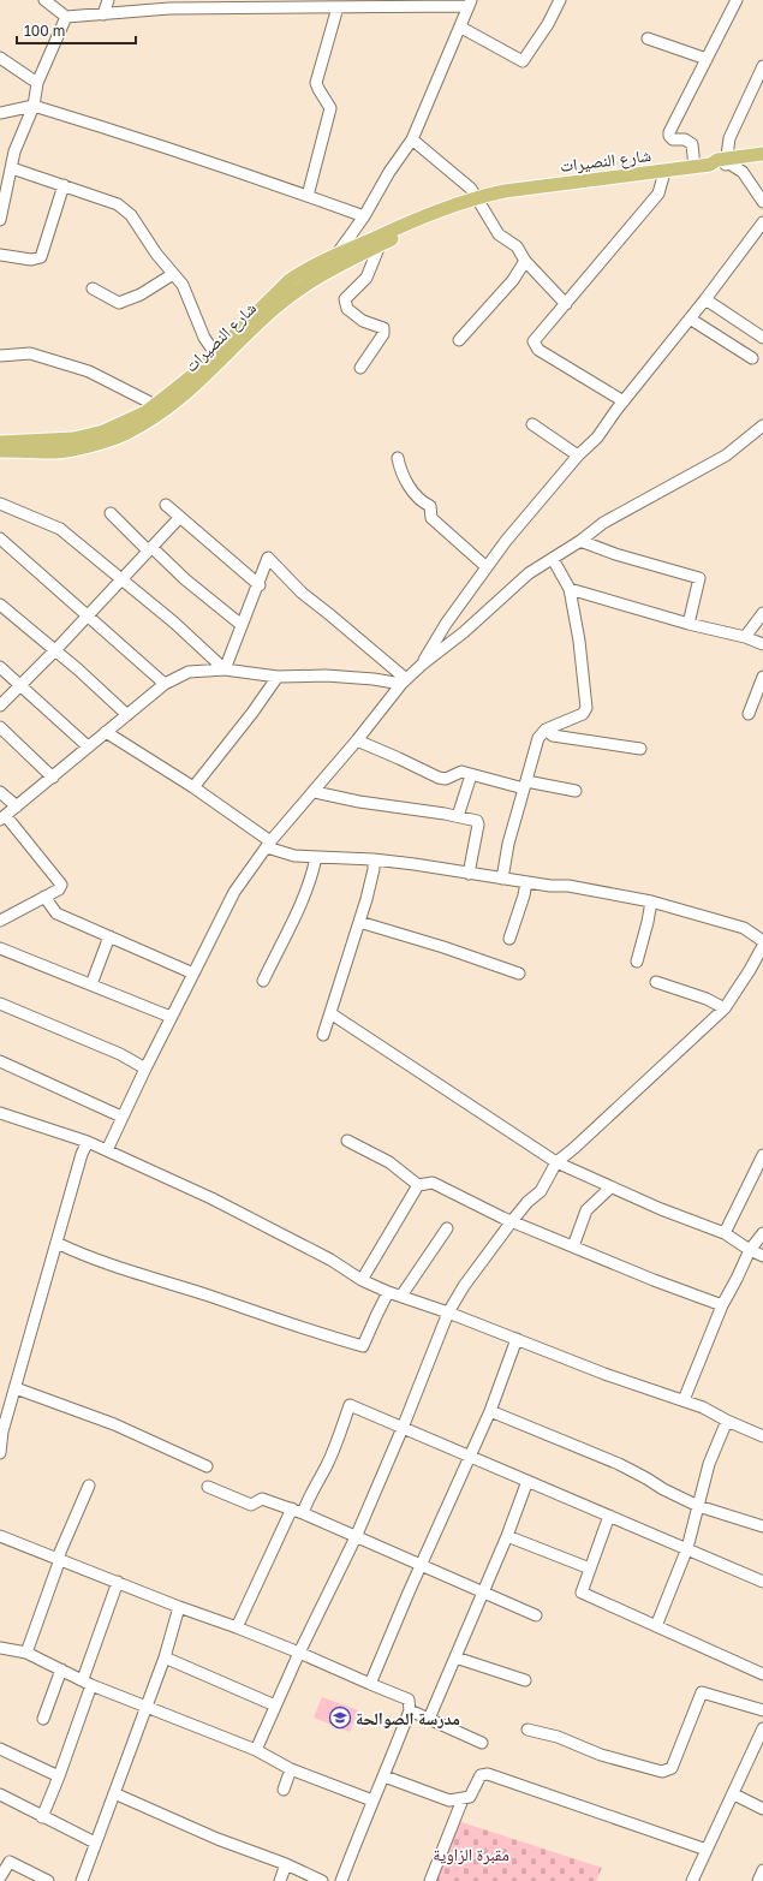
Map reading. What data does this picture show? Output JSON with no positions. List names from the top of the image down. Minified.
{"streets":{"main road":["شارع النصيرات"]},"parks":["مقبرة الزاوية"],"places":{"school or university":["مدرسة الصوالحة"]},"scale_bar":"100 m"}
